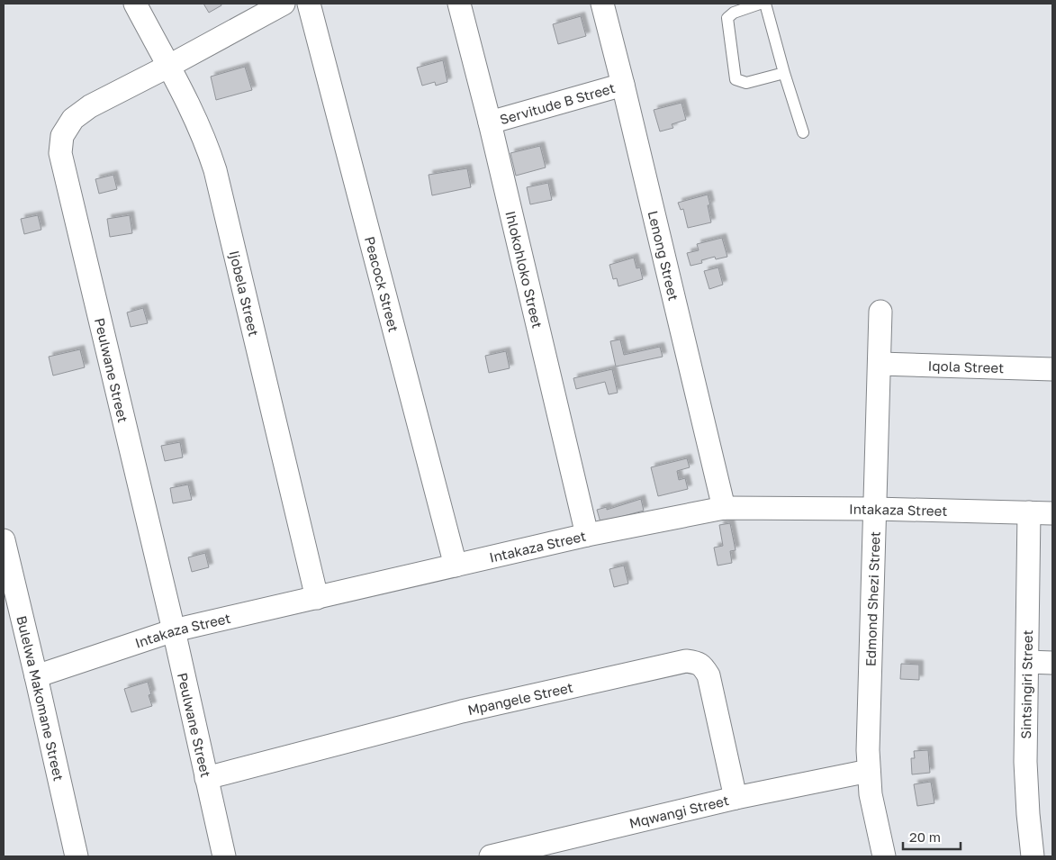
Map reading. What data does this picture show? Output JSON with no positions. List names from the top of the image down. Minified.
{"streets":{"street":["Servitude B Street","Lenong Street","Ihlokohloko Street","Peacock Street","Ijobela Street","Iqola Street","Peulwane Street","Intakaza Street","Edmond Shezi Street","Sintsingiri Street","Mpangele Street","Bulelwa Makomane Street","Mqwangi Street"]},"crossings":[["Servitude B Street","Lenong Street"],["Servitude B Street","Ihlokohloko Street"],["Lenong Street","Intakaza Street"],["Ihlokohloko Street","Intakaza Street"],["Peacock Street","Intakaza Street"],["Ijobela Street","Peulwane Street"],["Ijobela Street","Intakaza Street"],["Iqola Street","Edmond Shezi Street"],["Peulwane Street","Intakaza Street"],["Peulwane Street","Mpangele Street"],["Intakaza Street","Edmond Shezi Street"],["Intakaza Street","Sintsingiri Street"],["Intakaza Street","Bulelwa Makomane Street"],["Edmond Shezi Street","Mqwangi Street"],["Mpangele Street","Mqwangi Street"]],"scale_bar":"20 m"}
